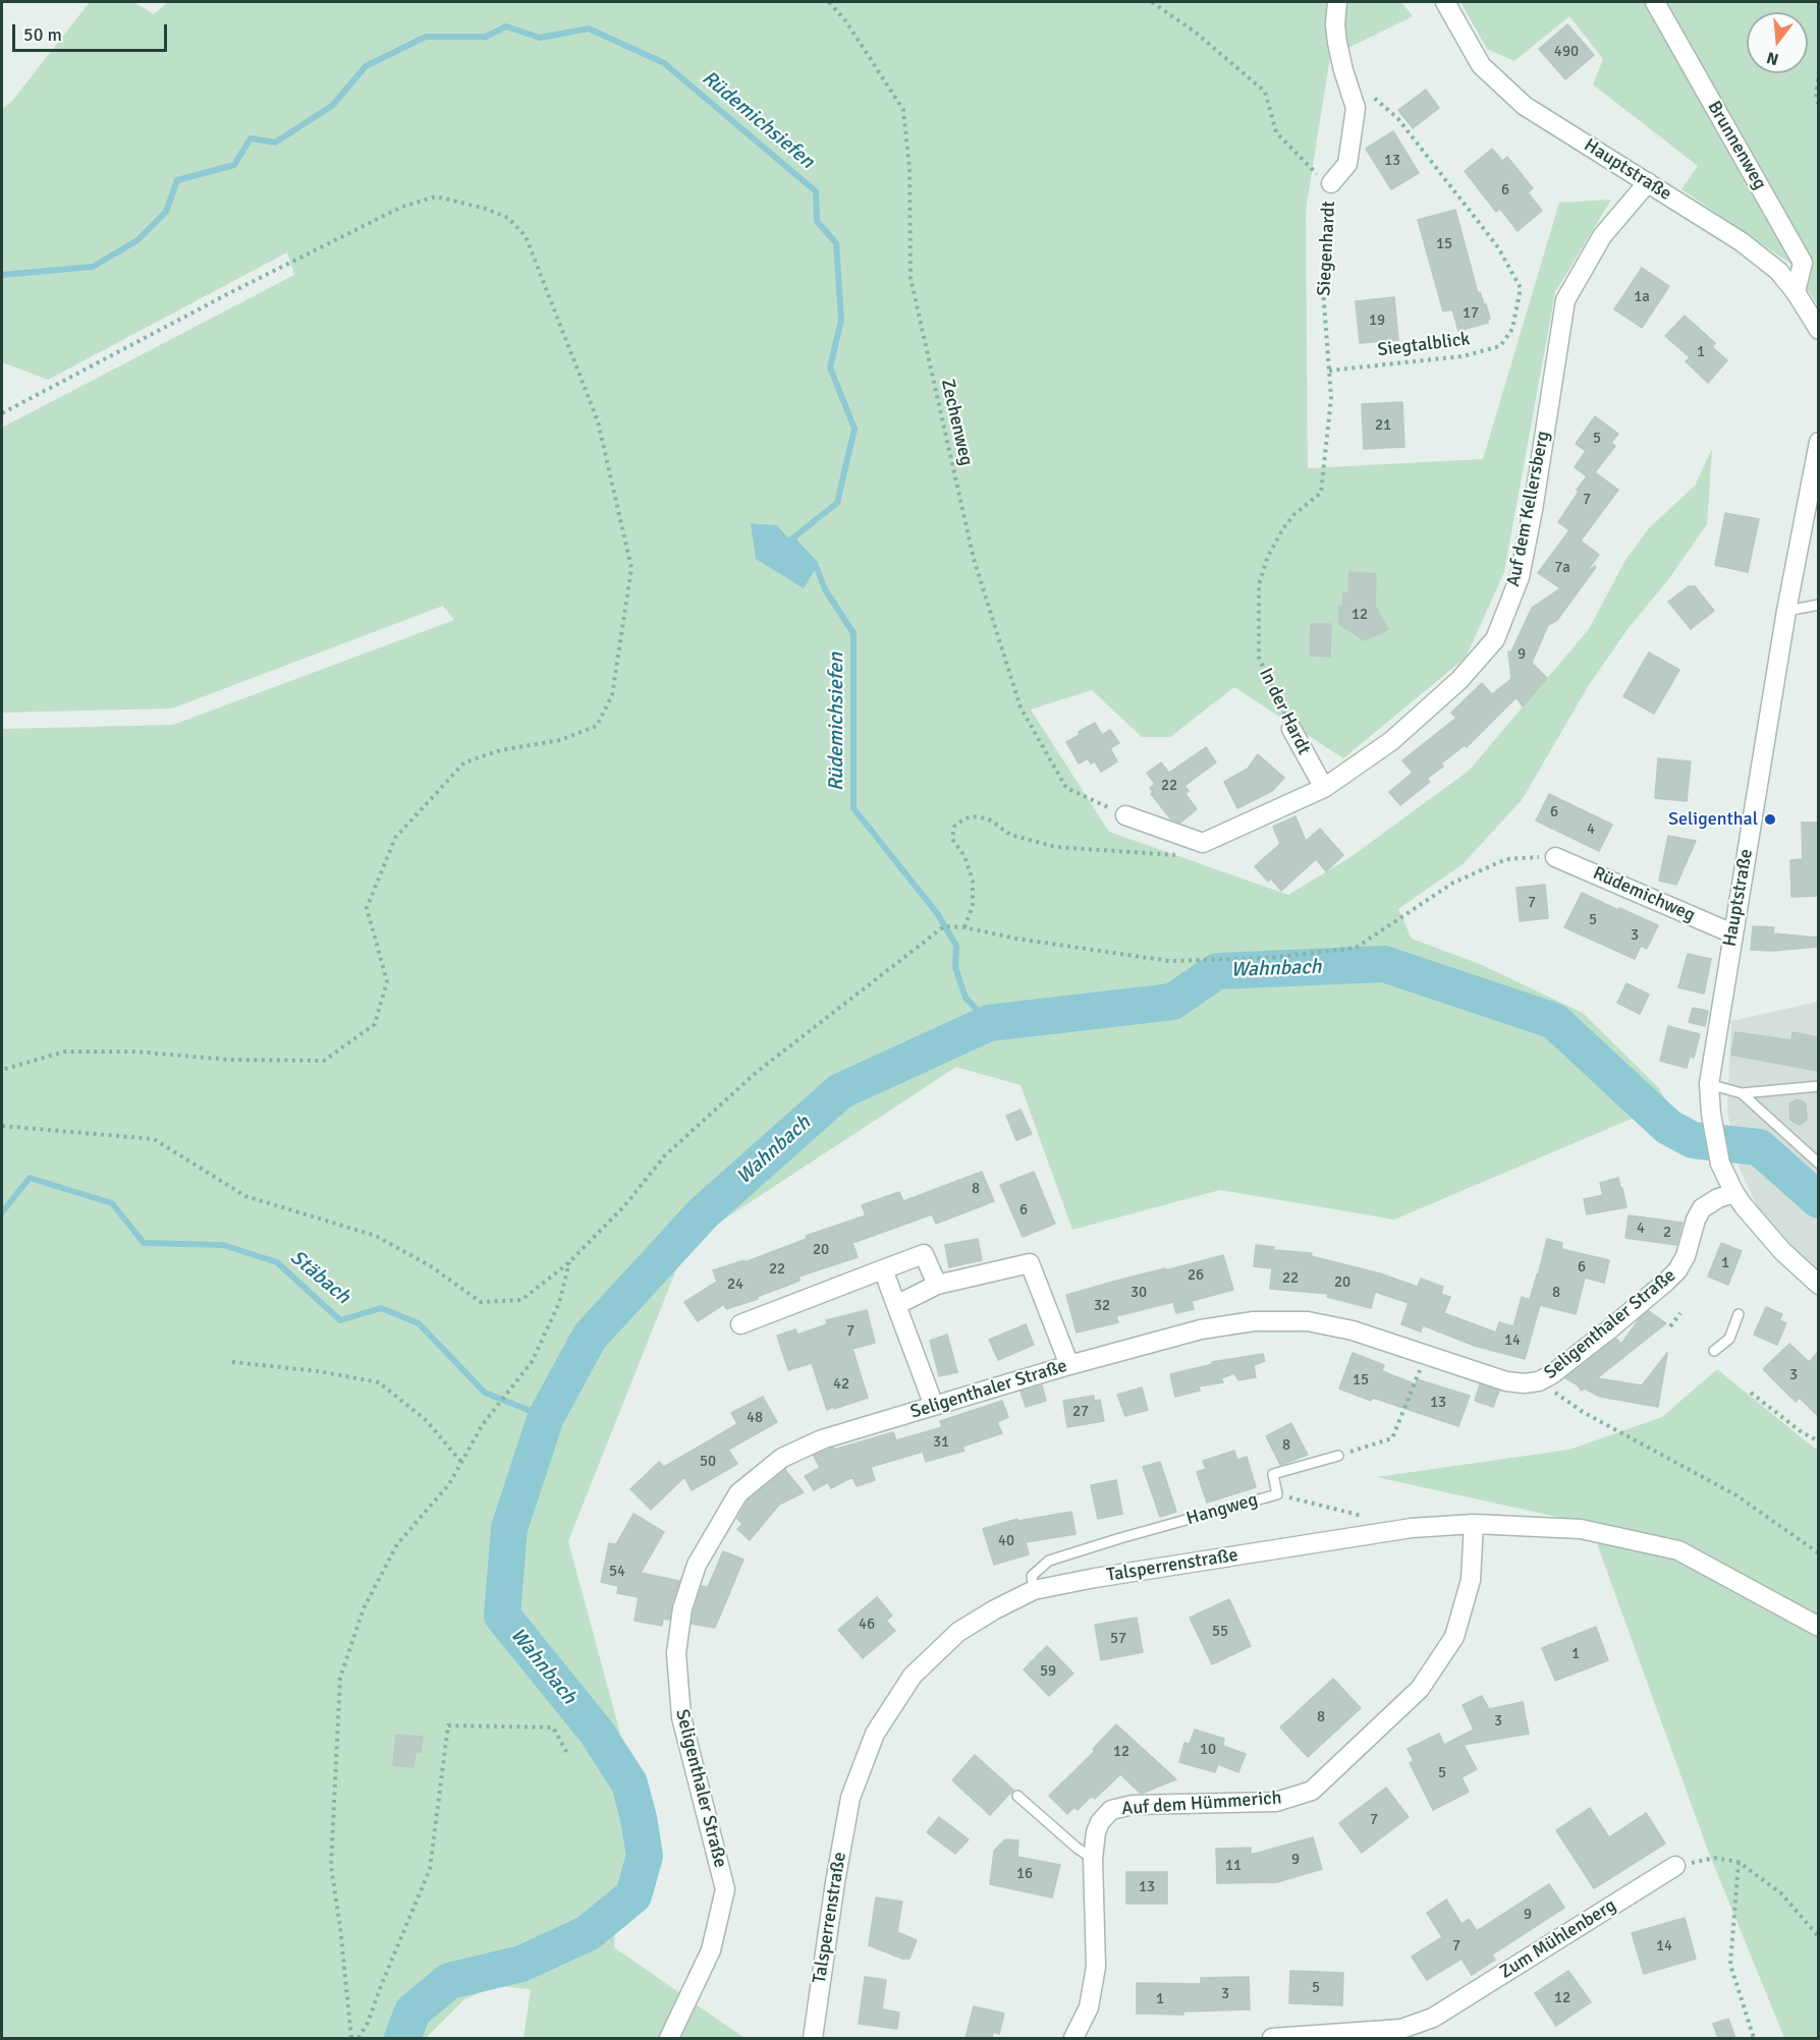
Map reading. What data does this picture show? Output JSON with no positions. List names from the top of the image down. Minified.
{"streets":{"street":["Brunnenweg","Hauptstraße","Siegenhardt","Auf dem Kellersberg","In der Hardt","Rüdemichweg","Seligenthaler Straße","Talsperrenstraße","Auf dem Hümmerich","Zum Mühlenberg"],"lane":["Hangweg"],"path":["Siegtalblick","Zechenweg"]},"crossings":[["Brunnenweg","Hauptstraße"],["Hauptstraße","Auf dem Kellersberg"],["Hauptstraße","Rüdemichweg"],["Hauptstraße","Seligenthaler Straße"],["Siegenhardt","Siegtalblick"],["Siegenhardt","In der Hardt"],["Auf dem Kellersberg","In der Hardt"],["Hangweg","Talsperrenstraße"],["Talsperrenstraße","Auf dem Hümmerich"]],"water":["Rüdemichsiefen","Wahnbach","Stäbach"],"places":["Seligenthal"],"house_numbers":["490","13","6","15","1a","17","19","1","21","5","7","7a","12","9","22","6","4","7","5","3","8","6","4","2","20","1","6","22","26","22","20","24","30","8","32","7","14","3","15","42","13","27","48","31","8","50","40","54","46","55","57","1","59","8","3","10","12","5","7","9","11","16","13","9","7","14","5","3","12","1"],"scale_bar":"50 m","north":"bottom"}
